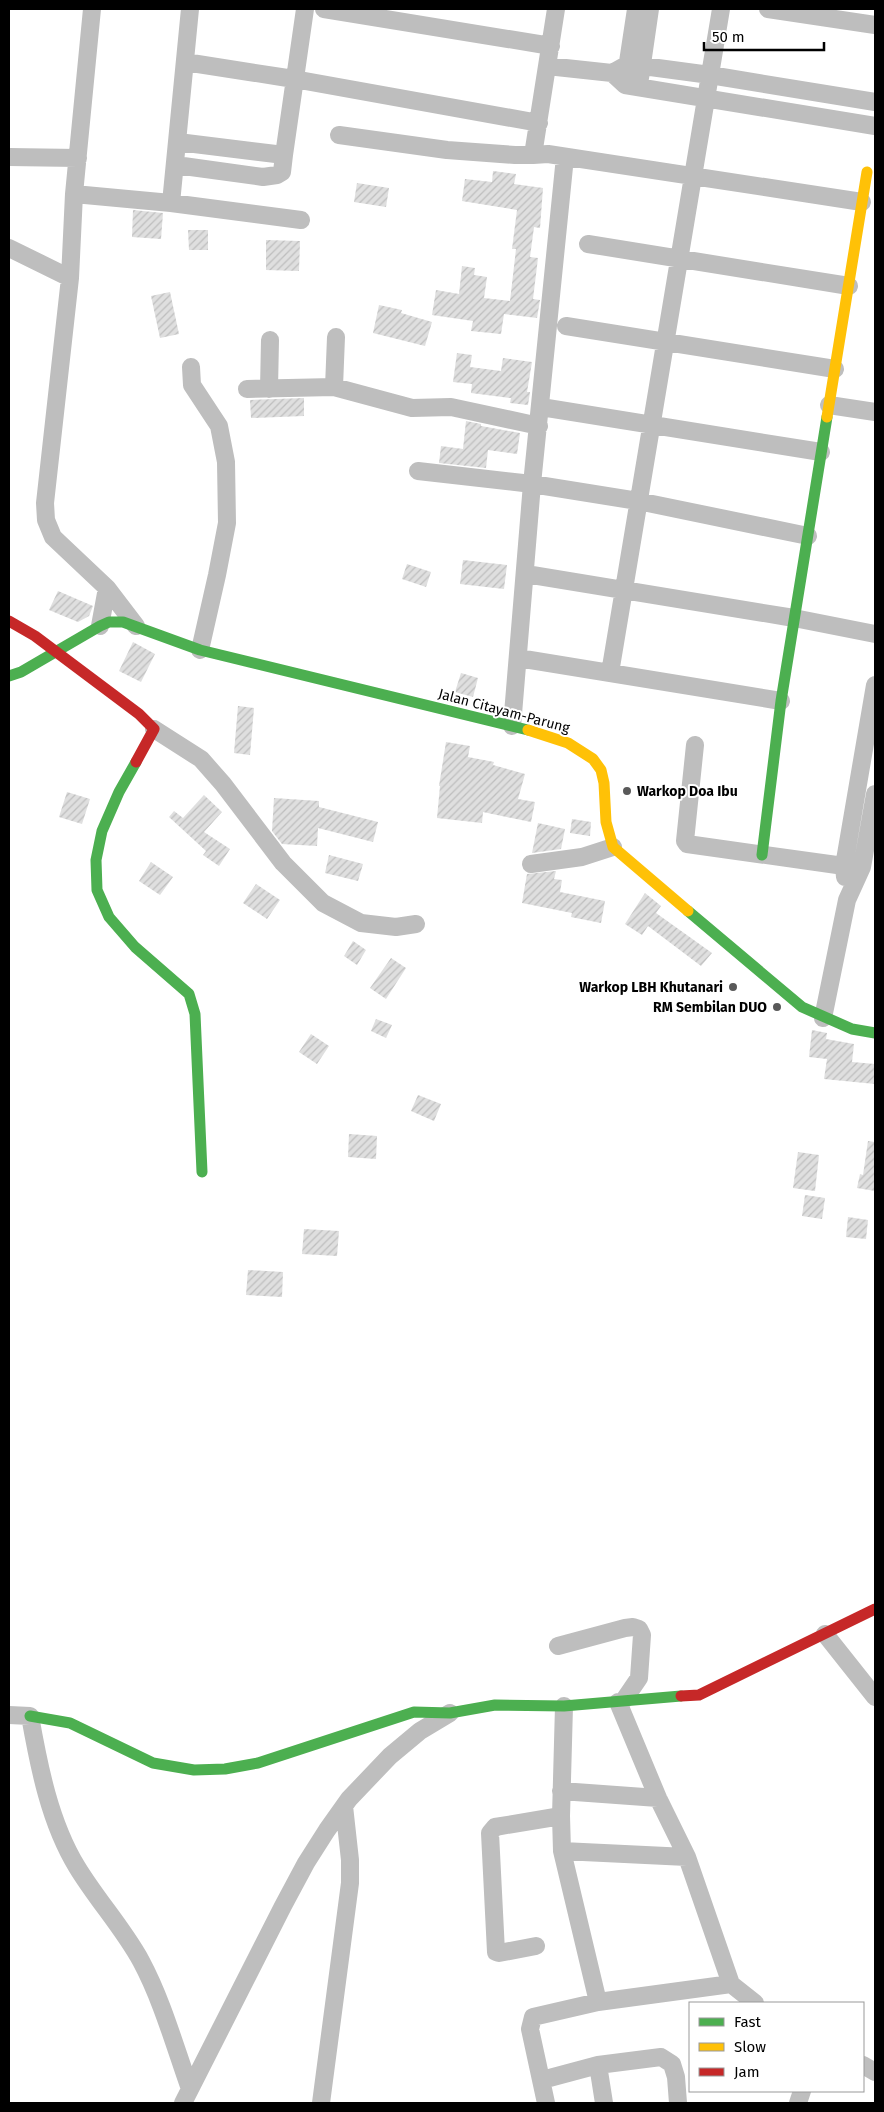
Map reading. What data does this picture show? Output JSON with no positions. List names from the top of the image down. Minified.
{"streets":{"street":["Jalan Citayam-Parung"]},"places":["Warkop Doa Ibu","Warkop LBH Khutanari","RM Sembilan DUO"],"legend":["Fast","Slow","Jam"],"scale_bar":"50 m"}
